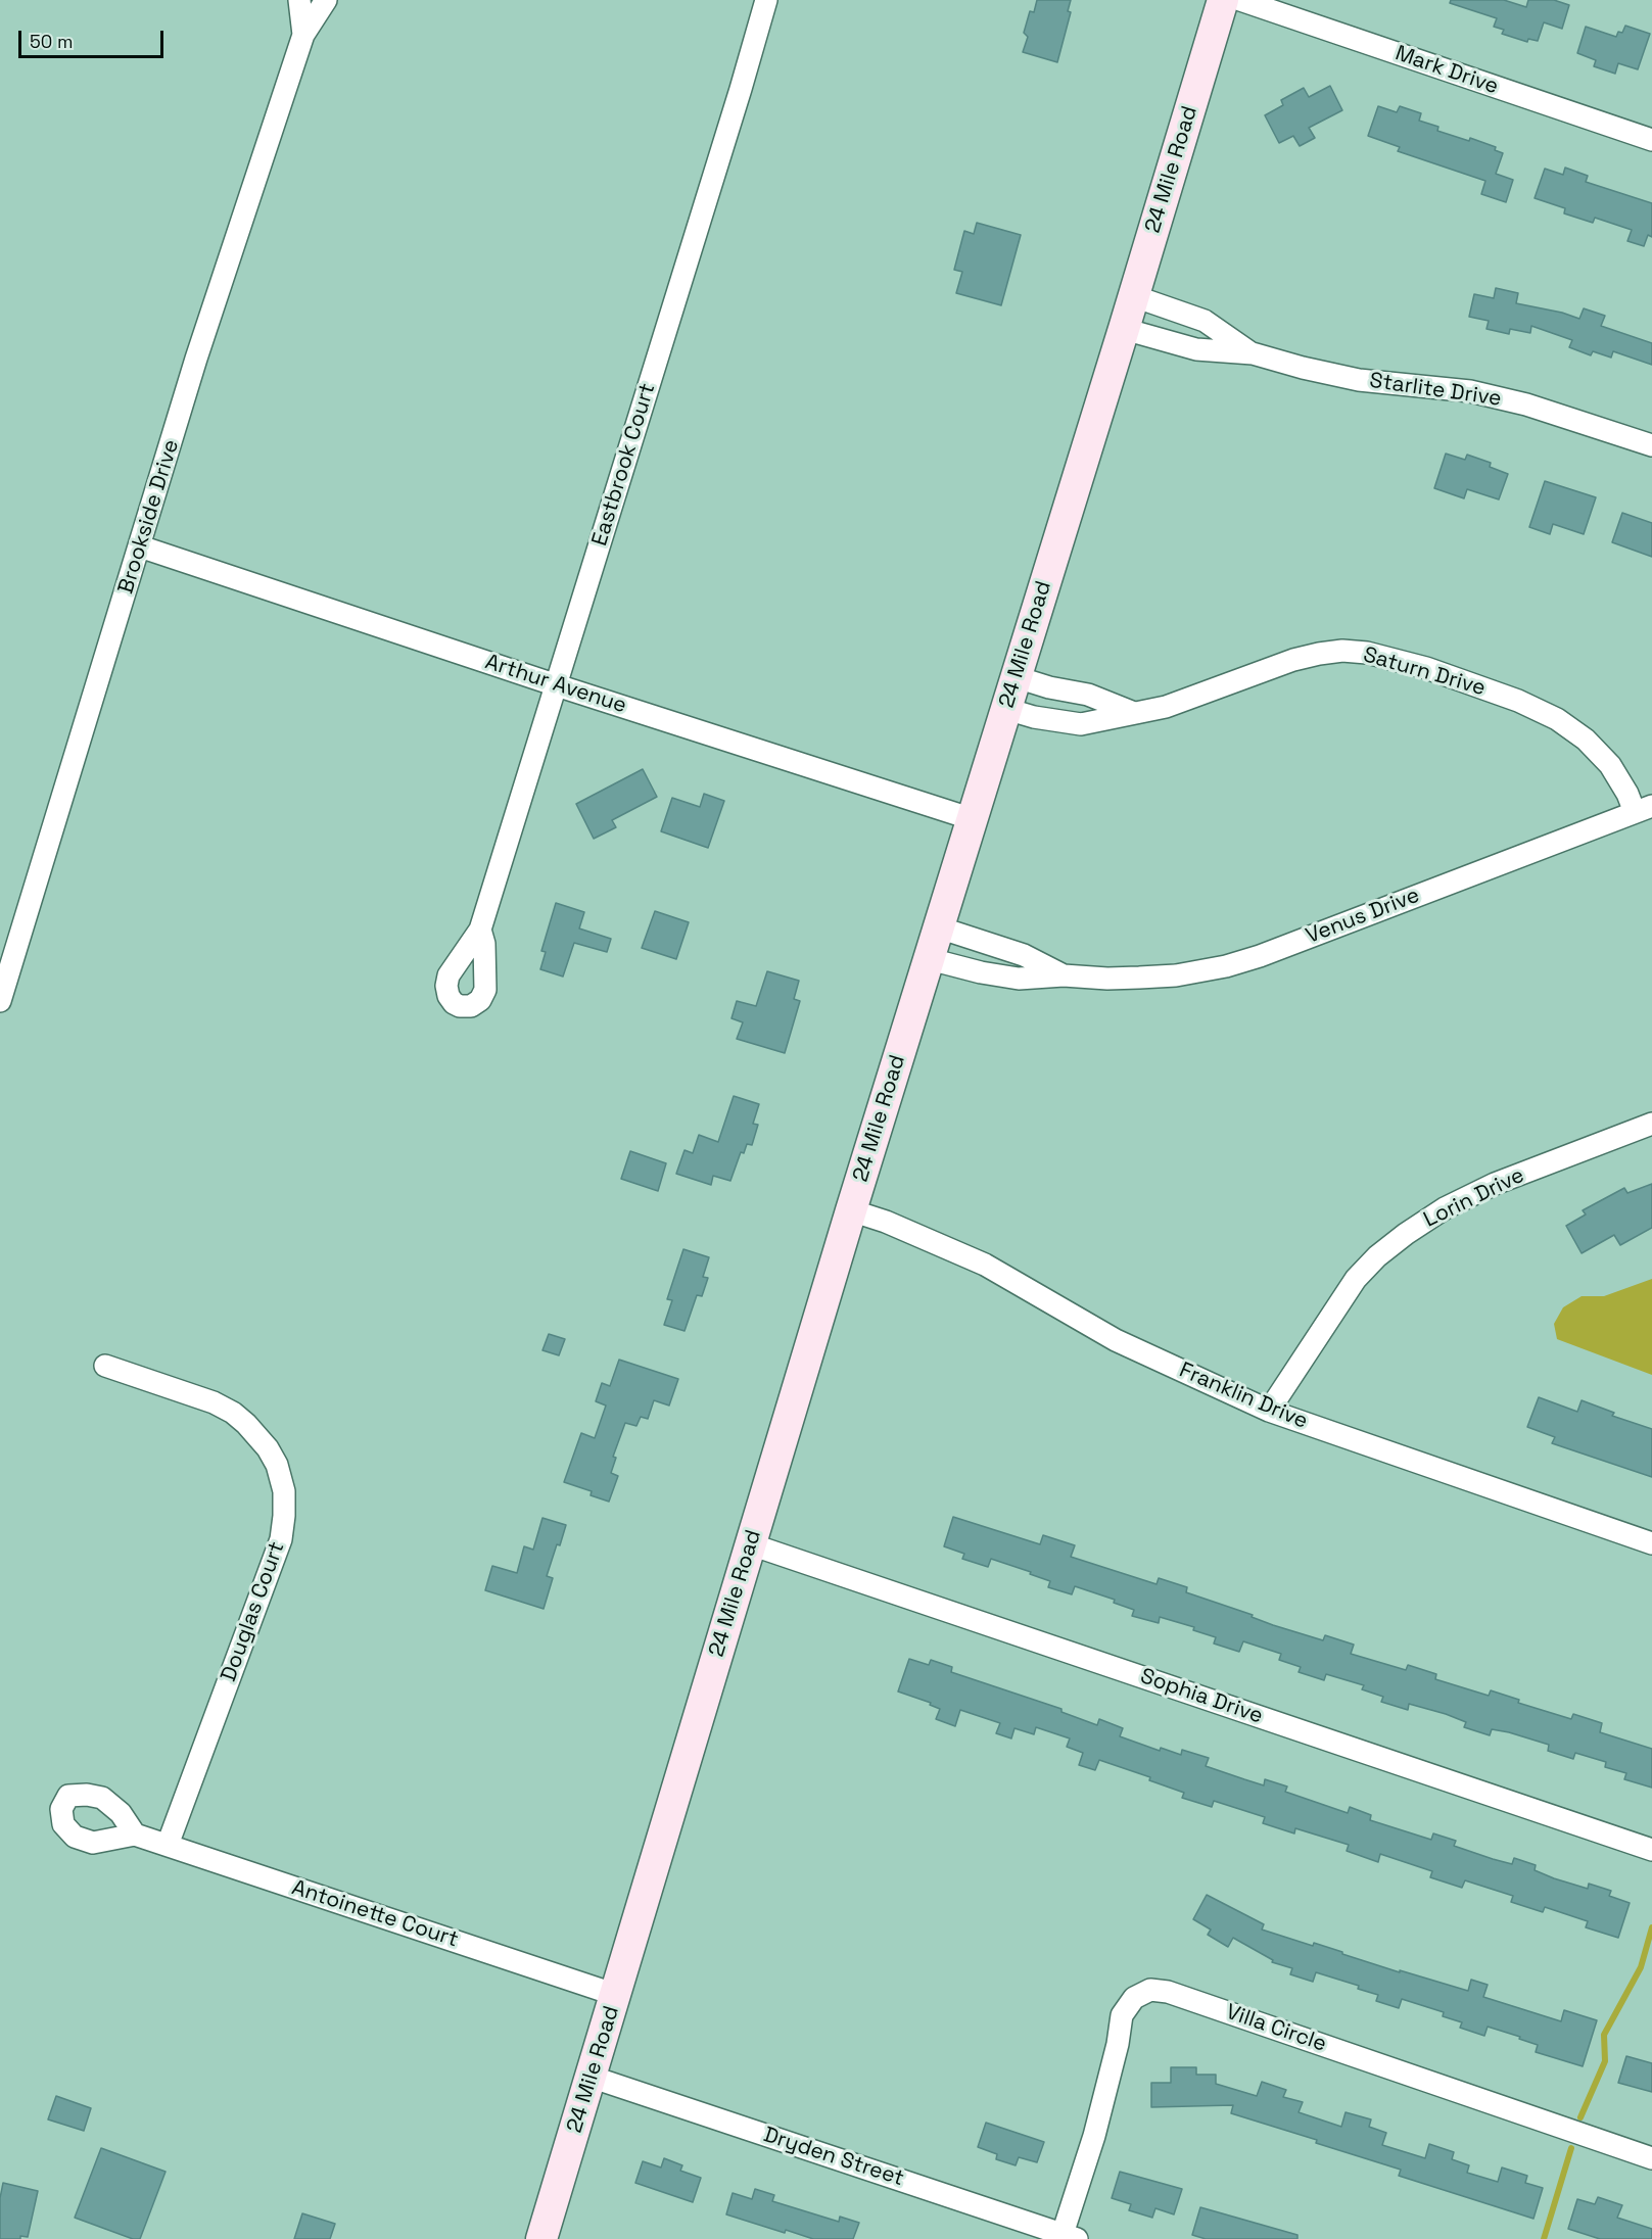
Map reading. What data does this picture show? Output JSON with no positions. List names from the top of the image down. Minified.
{"streets":{"street":["Mark Drive","24 Mile Road","Starlite Drive","Eastbrook Court","Brookside Drive","Saturn Drive","Arthur Avenue","Venus Drive","Lorin Drive","Franklin Drive","Douglas Court","Sophia Drive","Antoinette Court","Villa Circle","Dryden Street"]},"crossings":[["24 Mile Road","Starlite Drive"],["24 Mile Road","Saturn Drive"],["24 Mile Road","Arthur Avenue"],["24 Mile Road","Venus Drive"],["24 Mile Road","Franklin Drive"],["24 Mile Road","Sophia Drive"],["24 Mile Road","Antoinette Court"],["24 Mile Road","Dryden Street"],["Eastbrook Court","Arthur Avenue"],["Brookside Drive","Arthur Avenue"],["Saturn Drive","Venus Drive"],["Lorin Drive","Franklin Drive"],["Douglas Court","Antoinette Court"],["Villa Circle","Dryden Street"]],"scale_bar":"50 m"}
